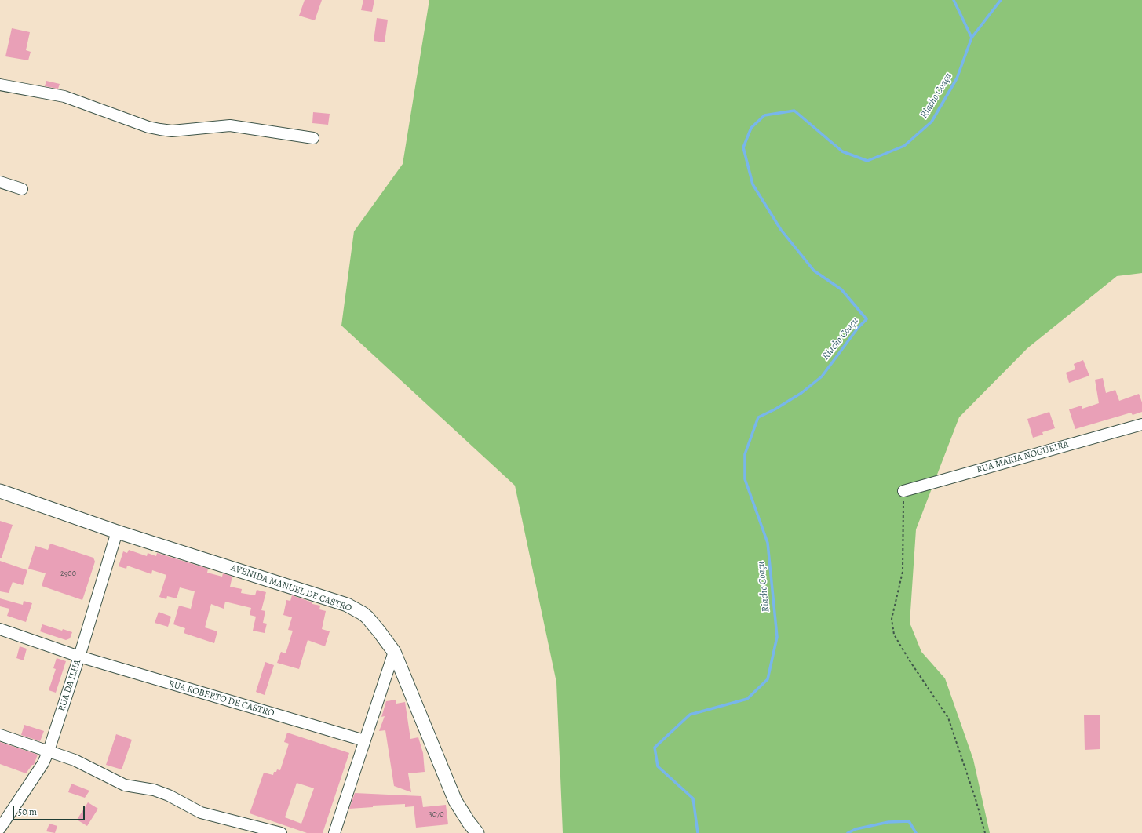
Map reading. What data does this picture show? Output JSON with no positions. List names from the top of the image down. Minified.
{"streets":{"street":["RUA MARIA NOGUEIRA","AVENIDA MANUEL DE CASTRO","RUA DA ILHA","RUA ROBERTO DE CASTRO"]},"crossings":[["AVENIDA MANUEL DE CASTRO","RUA DA ILHA"],["RUA DA ILHA","RUA ROBERTO DE CASTRO"]],"water":["Riacho Coaçu"],"house_numbers":["2900","3070"],"scale_bar":"50 m"}
